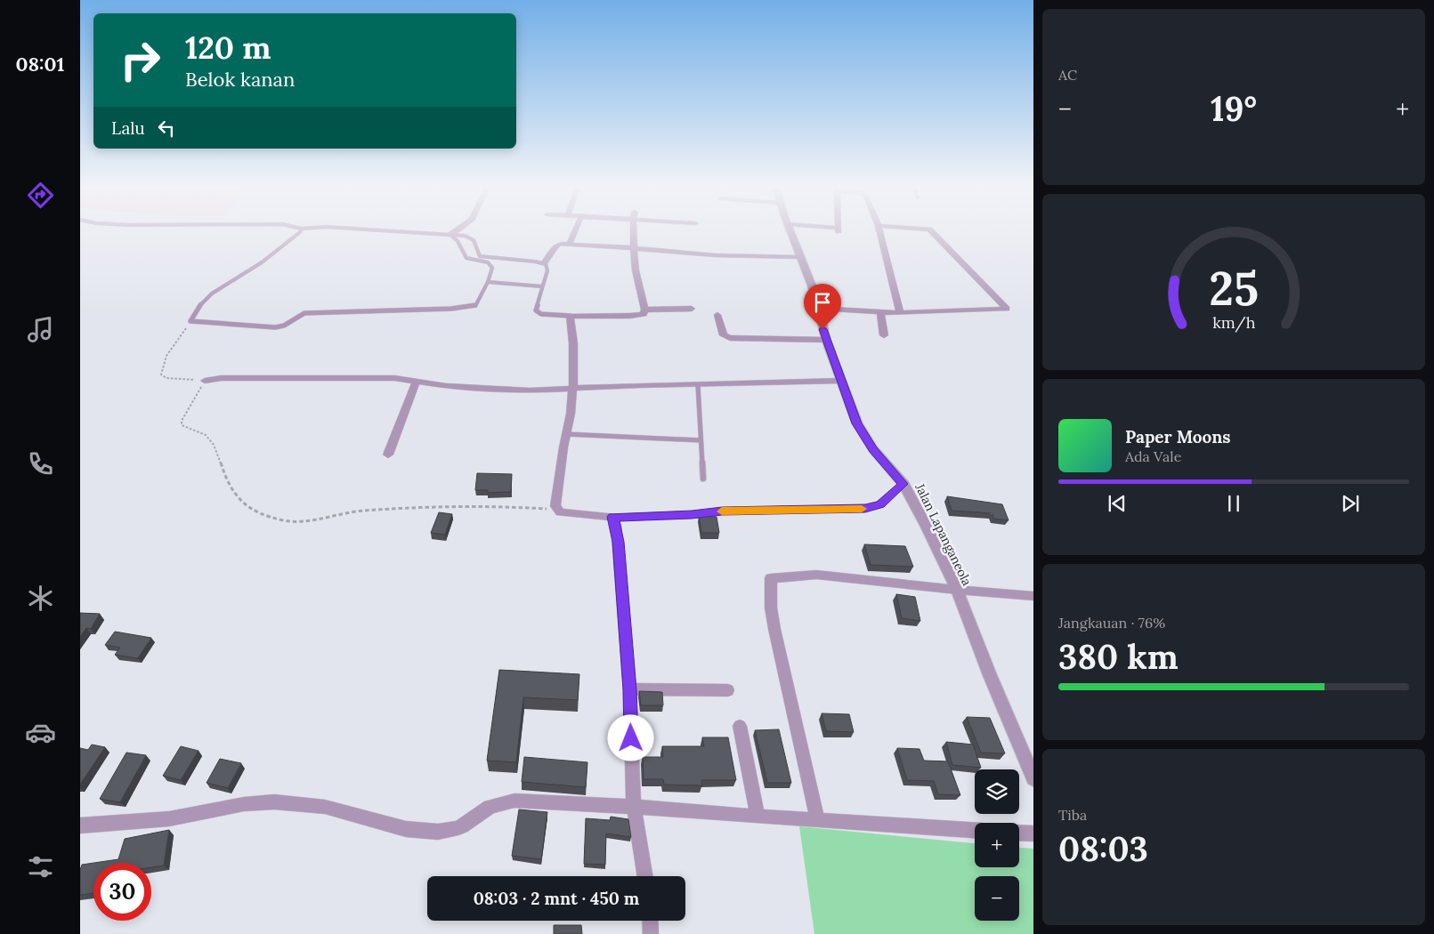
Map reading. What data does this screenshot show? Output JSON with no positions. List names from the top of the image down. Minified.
{"streets":{"street":["Jalan Lapanganeola"]},"page":{"tabs":"08:01","tile":["AC",["Jangkauan · 76%","380 km"],["Tiba","08:03"]],"turn":["120 m","Belok kanan"],"heat":["−","19°","+"],"then":"Lalu","song":["Paper Moons","Ada Vale"],"map_buttons":["+","−"],"limit":"30","trip":"08:03 · 2 mnt · 450 m","gauge":["25","km/h"]}}
